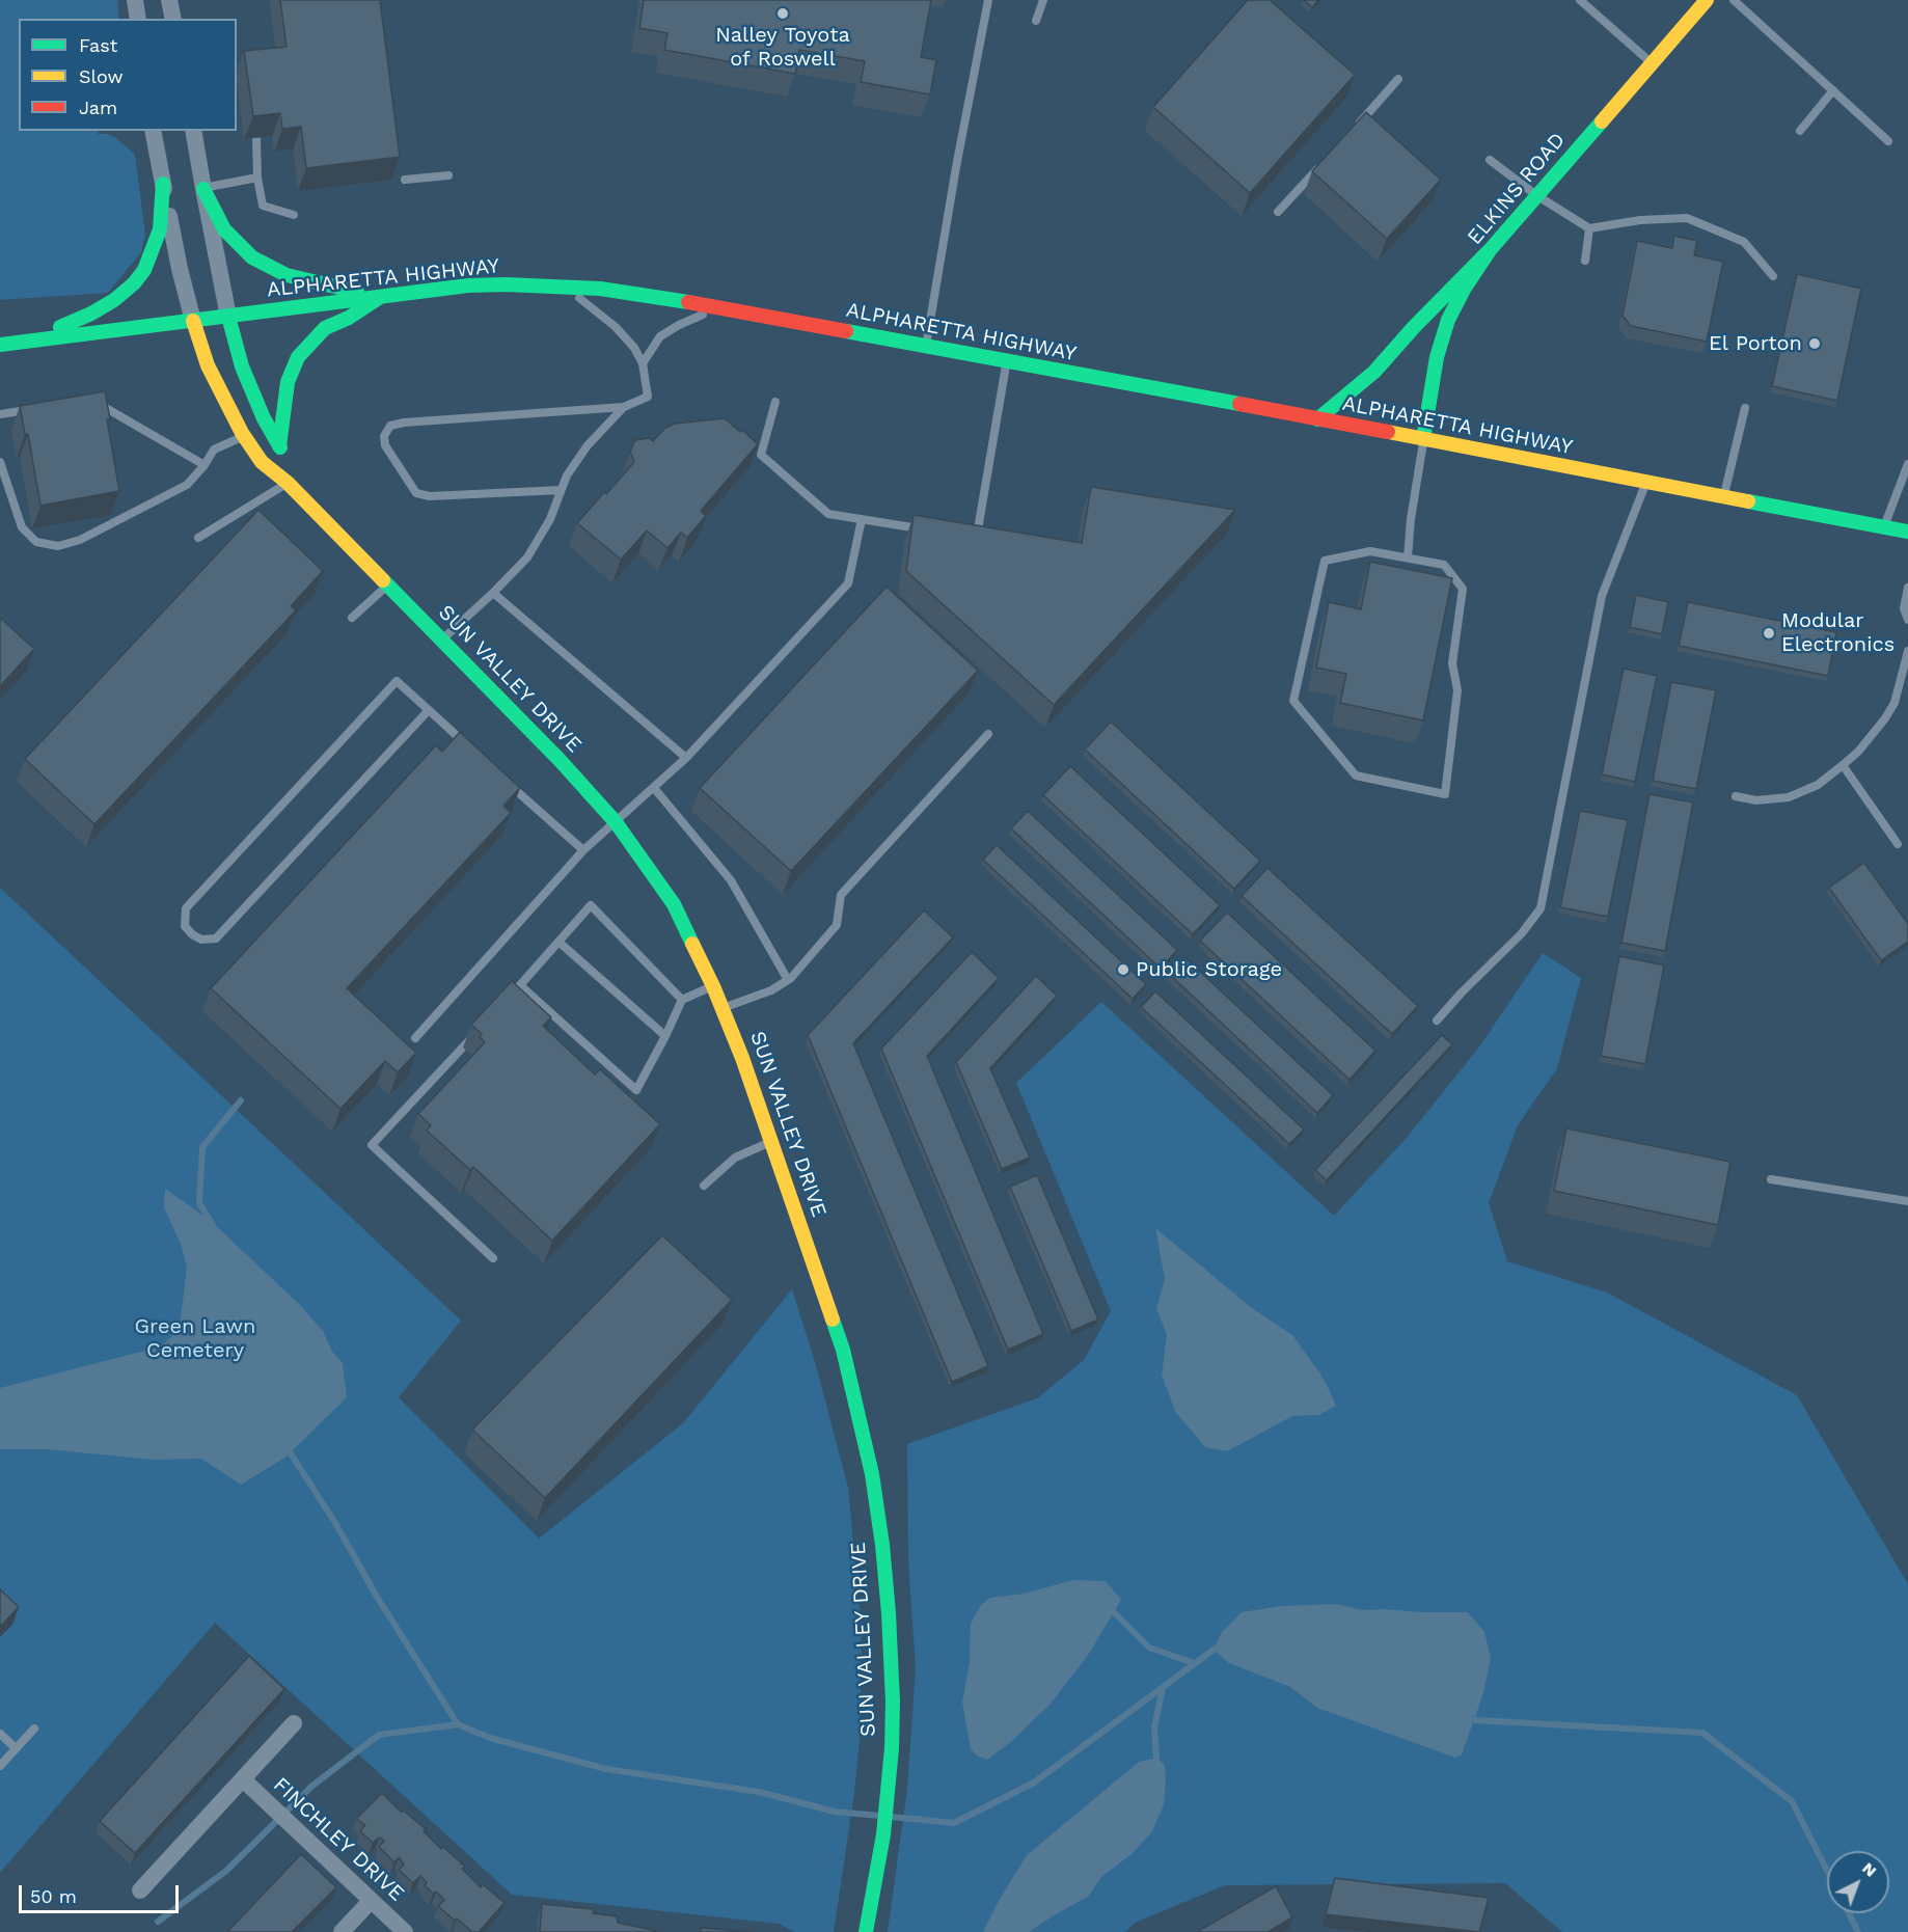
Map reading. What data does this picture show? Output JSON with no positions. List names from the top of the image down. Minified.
{"streets":{"main road":["ELKINS ROAD","ALPHARETTA HIGHWAY","SUN VALLEY DRIVE"],"street":["FINCHLEY DRIVE"]},"crossings":[["ELKINS ROAD","ALPHARETTA HIGHWAY"],["ALPHARETTA HIGHWAY","SUN VALLEY DRIVE"]],"parks":["Green Lawn Cemetery"],"places":["Nalley Toyota of Roswell","El Porton","Modular Electronics","Public Storage"],"legend":["Fast","Slow","Jam"],"scale_bar":"50 m","north":"top right"}
